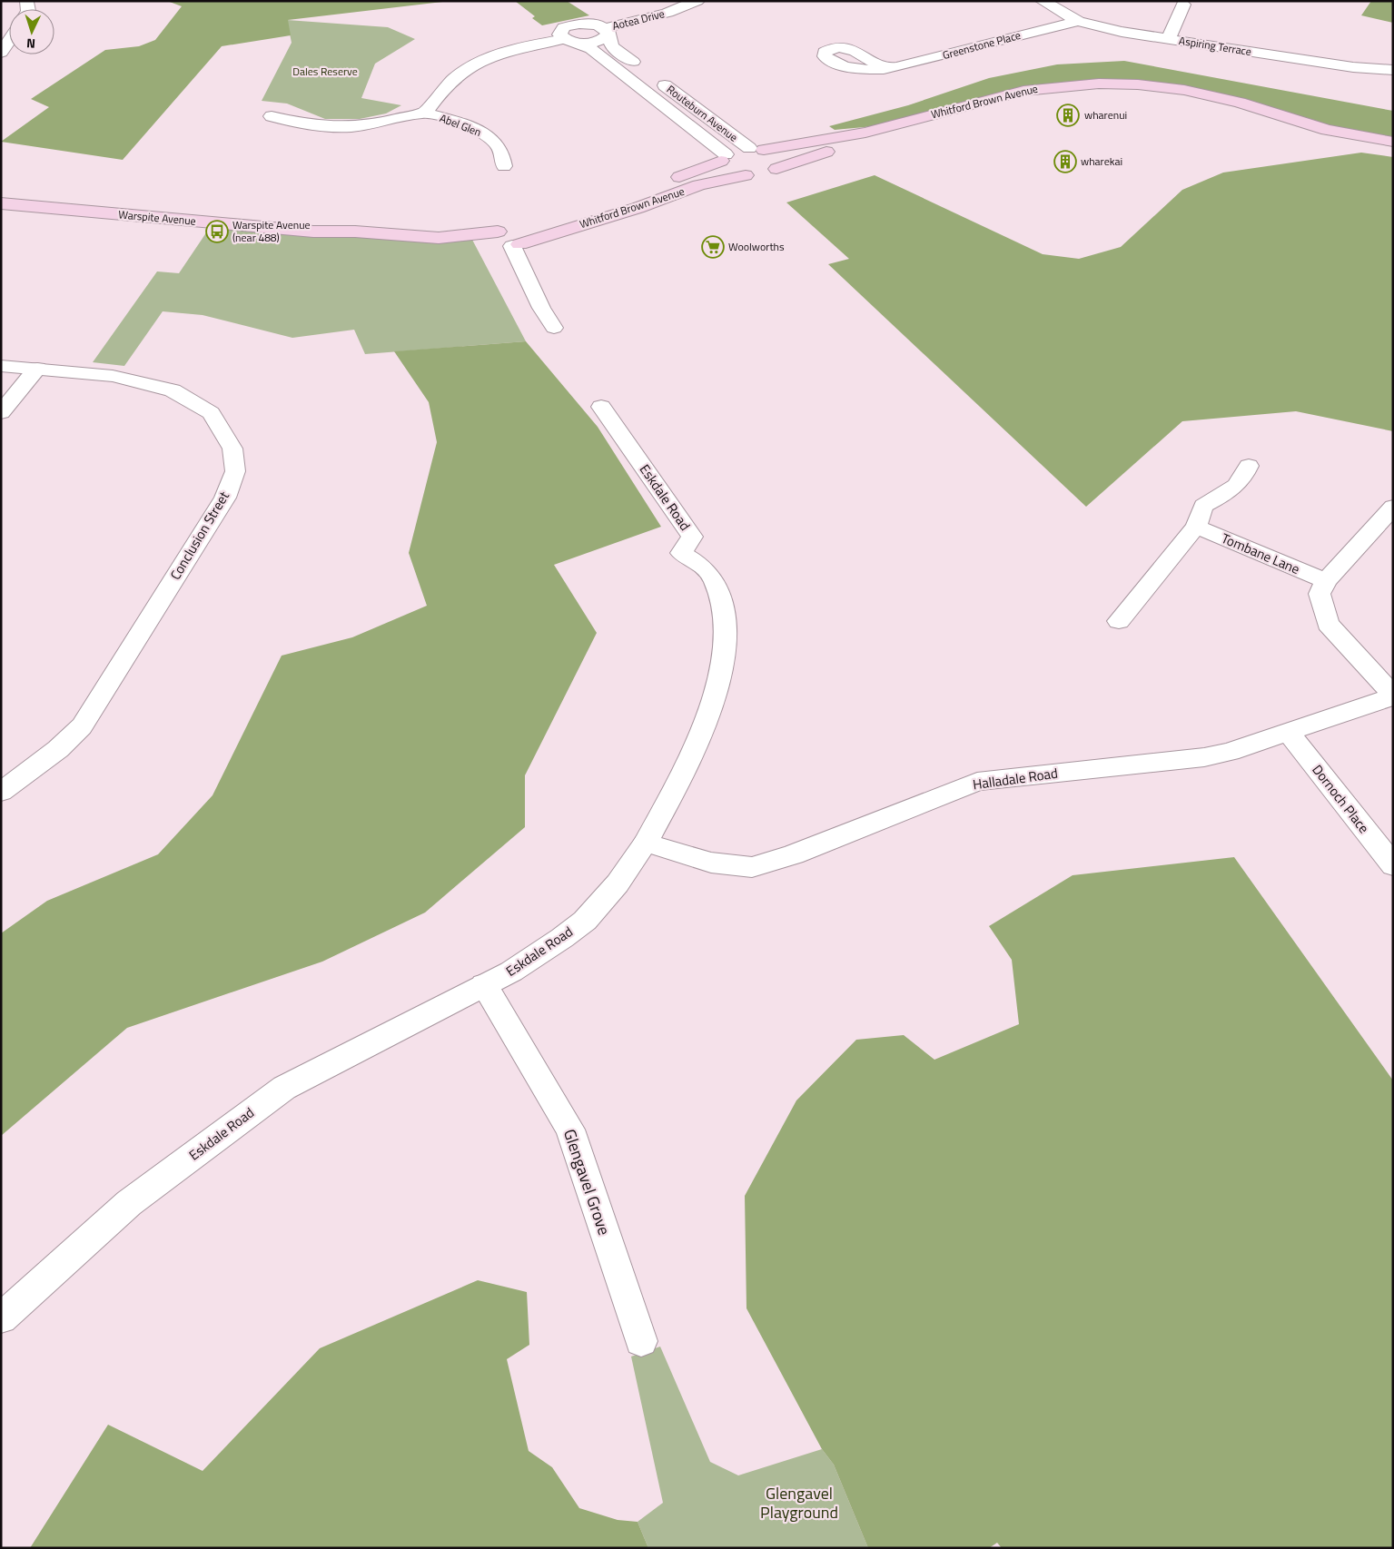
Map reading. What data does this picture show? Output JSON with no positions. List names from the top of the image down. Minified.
{"streets":{"main road":["Whitford Brown Avenue","Warspite Avenue"],"street":["Aotea Drive","Greenstone Place","Aspiring Terrace","Routeburn Avenue","Abel Glen","Eskdale Road","Conclusion Street","Tombane Lane","Halladale Road","Dornoch Place","Glengavel Grove"]},"crossings":[["Aotea Drive","Routeburn Avenue"],["Greenstone Place","Aspiring Terrace"],["Whitford Brown Avenue","Routeburn Avenue"],["Whitford Brown Avenue","Warspite Avenue"],["Eskdale Road","Halladale Road"],["Eskdale Road","Glengavel Grove"],["Halladale Road","Dornoch Place"]],"parks":["Dales Reserve","Glengavel Playground"],"places":{"building":["wharenui","wharekai"],"bus stop":["Warspite Avenue (near 488)"],"supermarket":["Woolworths"]},"north":"bottom"}
